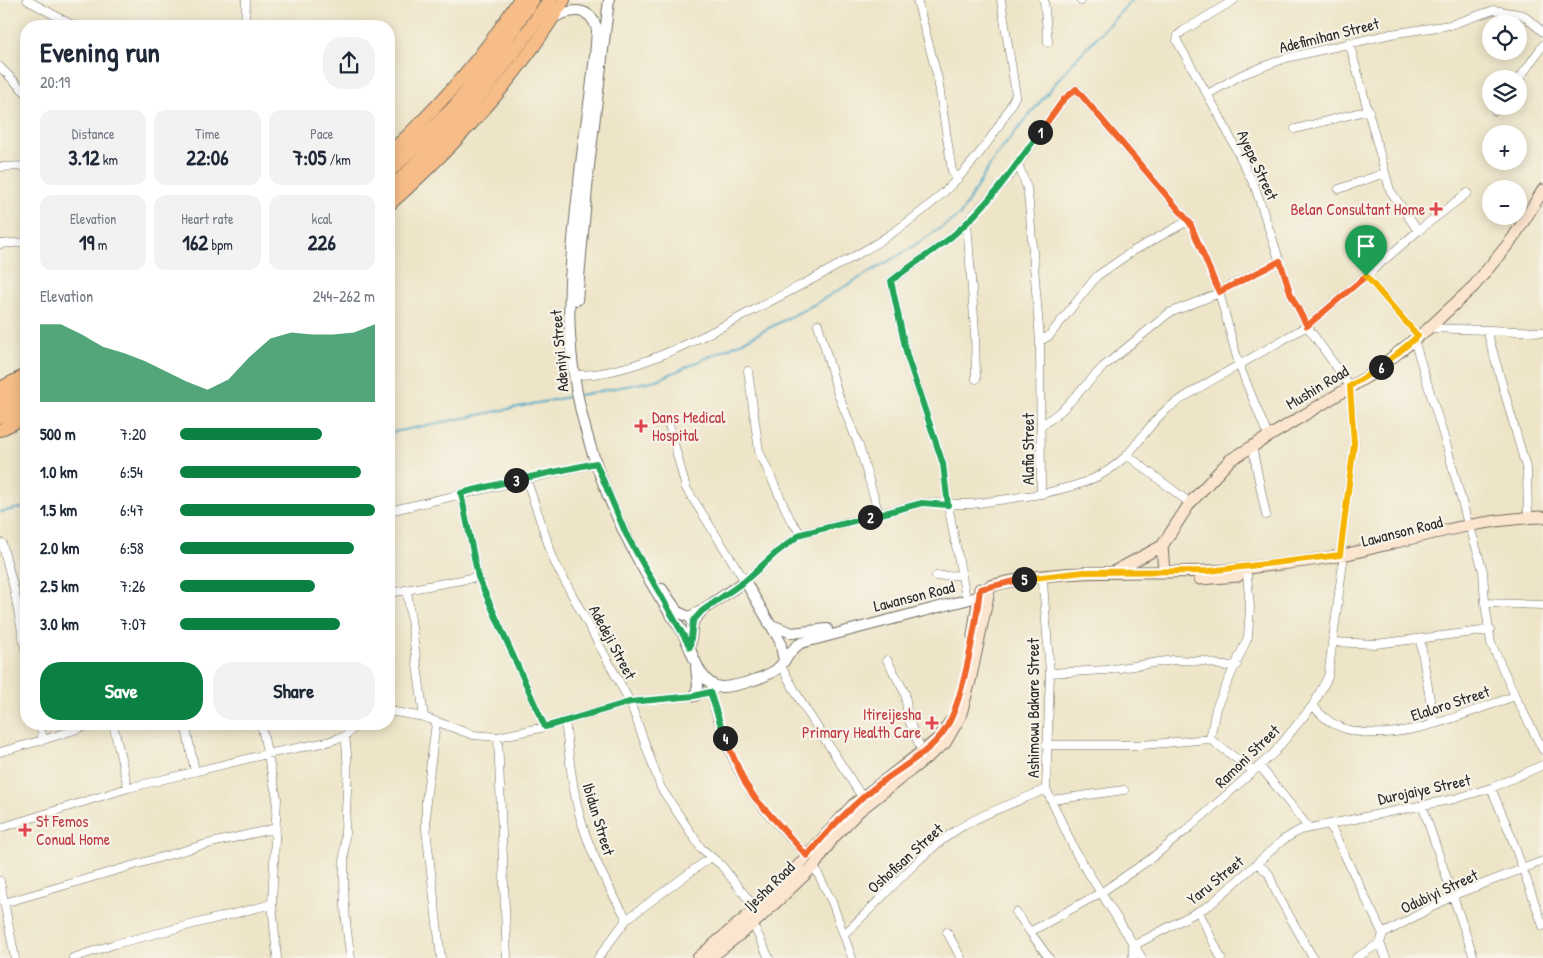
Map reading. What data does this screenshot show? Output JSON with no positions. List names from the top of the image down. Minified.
{"streets":{"main road":["Mushin Road","Lawanson Road","Ijesha Road"],"street":["Adefimihan Street","Ayepe Street","Adeniyi Street","Alafia Street","Adedeji Street","Elaloro Street","Ashimowu Bakare Street","Ramoni Street","Durojaiye Street","Ibidun Street","Oshofisan Street","Yaru Street","Odubiyi Street"]},"crossings":[["Adefimihan Street","Ayepe Street"],["Ayepe Street","Mushin Road"],["Ayepe Street","Alafia Street"],["Ayepe Street","Ramoni Street"],["Adeniyi Street","Lawanson Road"],["Mushin Road","Ramoni Street"],["Lawanson Road","Ashimowu Bakare Street"],["Lawanson Road","Ramoni Street"],["Lawanson Road","Ijesha Road"],["Adedeji Street","Ijesha Road"],["Elaloro Street","Ramoni Street"],["Ashimowu Bakare Street","Ramoni Street"],["Ashimowu Bakare Street","Oshofisan Street"],["Ashimowu Bakare Street","Yaru Street"],["Durojaiye Street","Yaru Street"]],"places":{"health":["Belan Consultant Home","Dans Medical Hospital","Itireijesha Primary Health Care","St Femos Conual Home"]},"page":{"map_buttons":["+","−"],"heading":["Evening run","20:19"],"stats":[["Distance","3.12 km"],["Time","22:06"],["Pace","7:05 /km"],["Elevation","19 m"],["Heart rate","162 bpm"],["kcal","226"]],"pins":["1","6","3","2","5","4"],"chart":["Elevation","244–262 m"],"list":[{"name":"500 m","note":"7:20"},{"name":"1.0 km","note":"6:54"},{"name":"1.5 km","note":"6:47"},{"name":"2.0 km","note":"6:58"},{"name":"2.5 km","note":"7:26"},{"name":"3.0 km","note":"7:07"}],"buttons":["Save","Share"]}}
